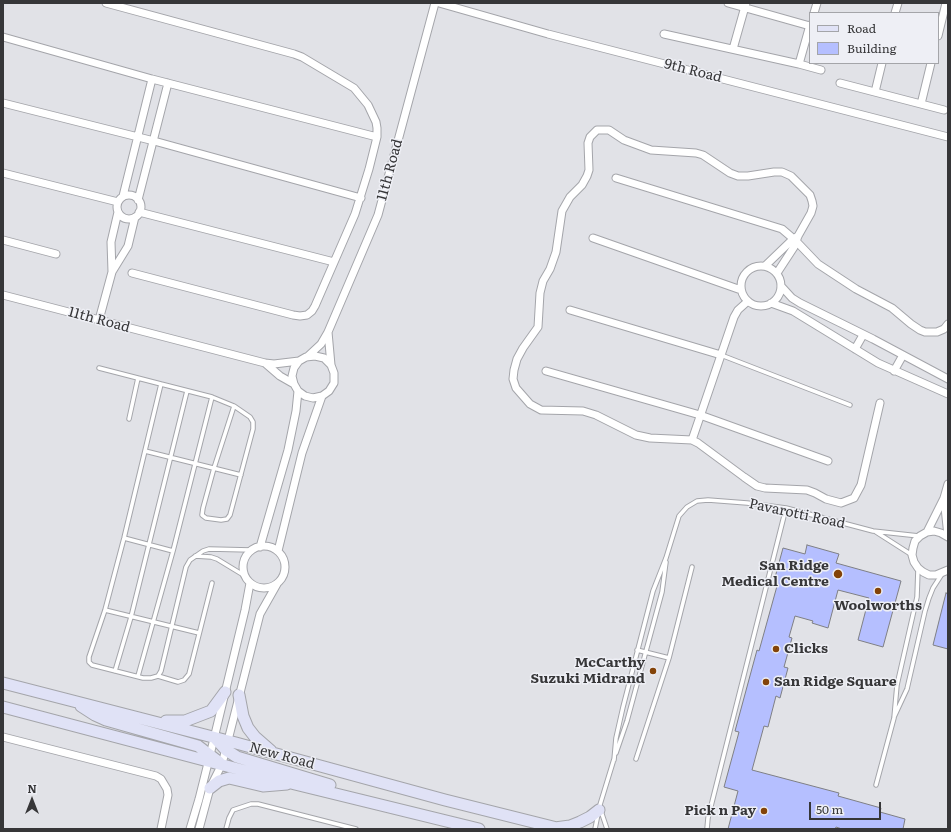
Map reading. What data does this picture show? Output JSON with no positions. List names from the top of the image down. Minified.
{"streets":{"main road":["New Road"],"street":["9th Road","11th Road"],"lane":["Pavarotti Road"]},"places":["San Ridge Medical Centre","Woolworths","Clicks","McCarthy Suzuki Midrand","San Ridge Square","Pick n Pay"],"legend":["Road","Building"],"scale_bar":"50 m","north":"top"}
